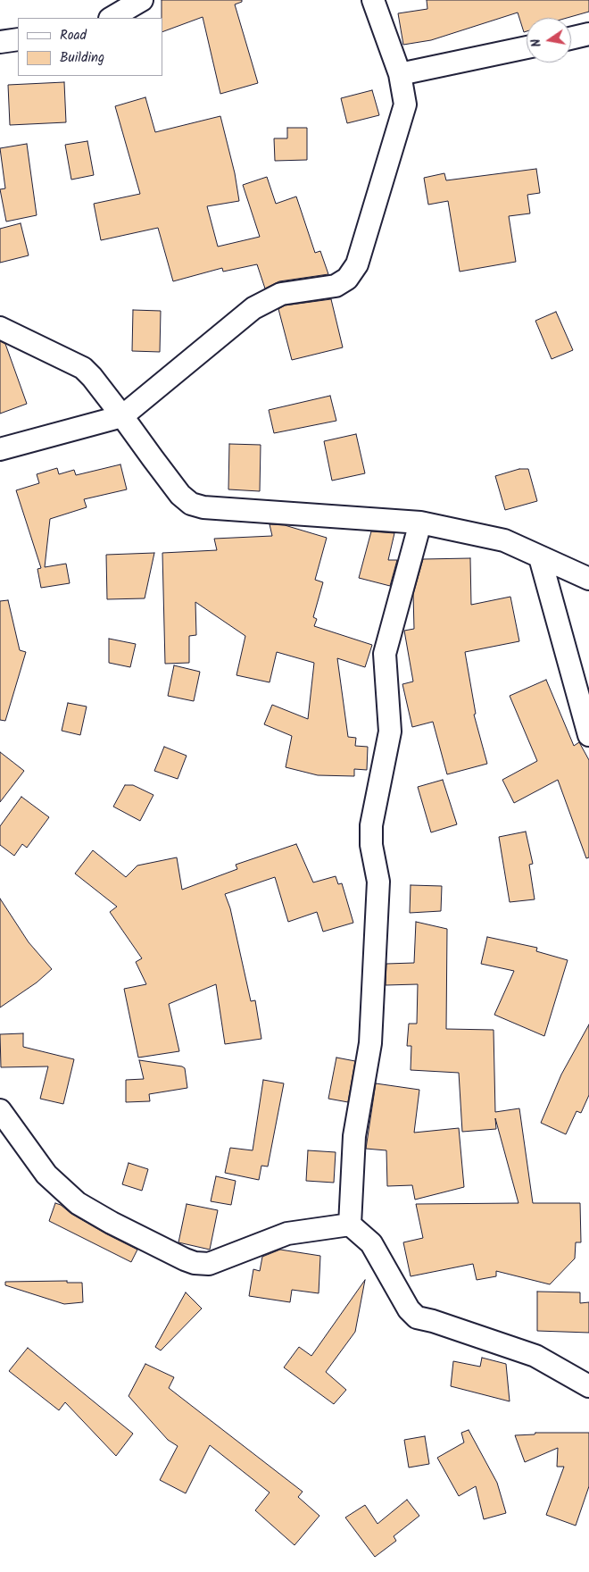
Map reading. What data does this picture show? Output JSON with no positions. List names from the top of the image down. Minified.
{"legend":["Road","Building"],"north":"left"}
